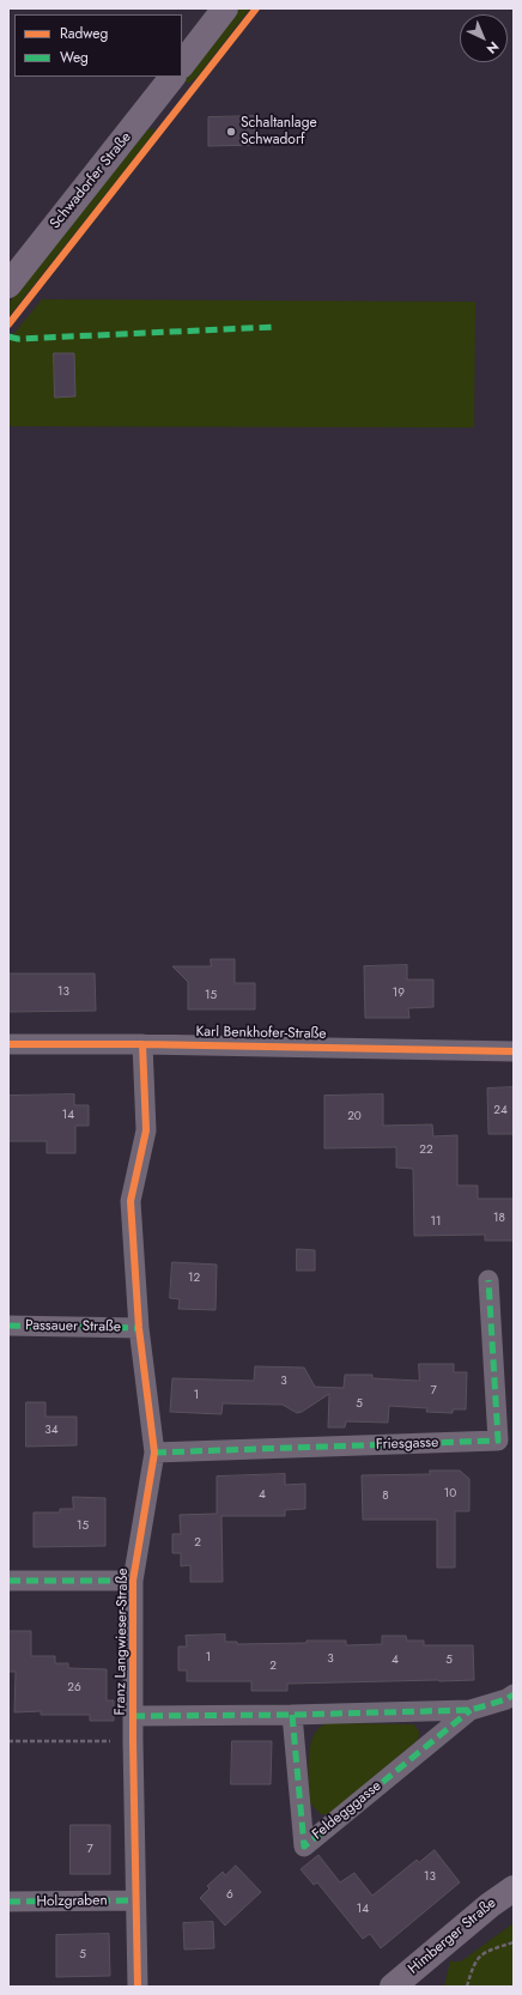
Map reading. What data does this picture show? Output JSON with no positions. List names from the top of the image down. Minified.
{"streets":{"main road":["Schwadorfer Straße","Himberger Straße"],"street":["Karl Benkhofer-Straße","Passauer Straße","Friesgasse","Franz Langwieser-Straße","Feldegggasse","Holzgraben"]},"crossings":[["Karl Benkhofer-Straße","Franz Langwieser-Straße"],["Passauer Straße","Franz Langwieser-Straße"],["Friesgasse","Franz Langwieser-Straße"],["Franz Langwieser-Straße","Feldegggasse"],["Franz Langwieser-Straße","Holzgraben"]],"places":["Schaltanlage Schwadorf"],"house_numbers":["13","19","15","24","14","20","22","18","11","12","3","7","1","5","34","10","4","8","15","2","1","3","4","5","2","26","7","13","6","14","5"],"legend":["Radweg","Weg"],"north":"bottom right"}
